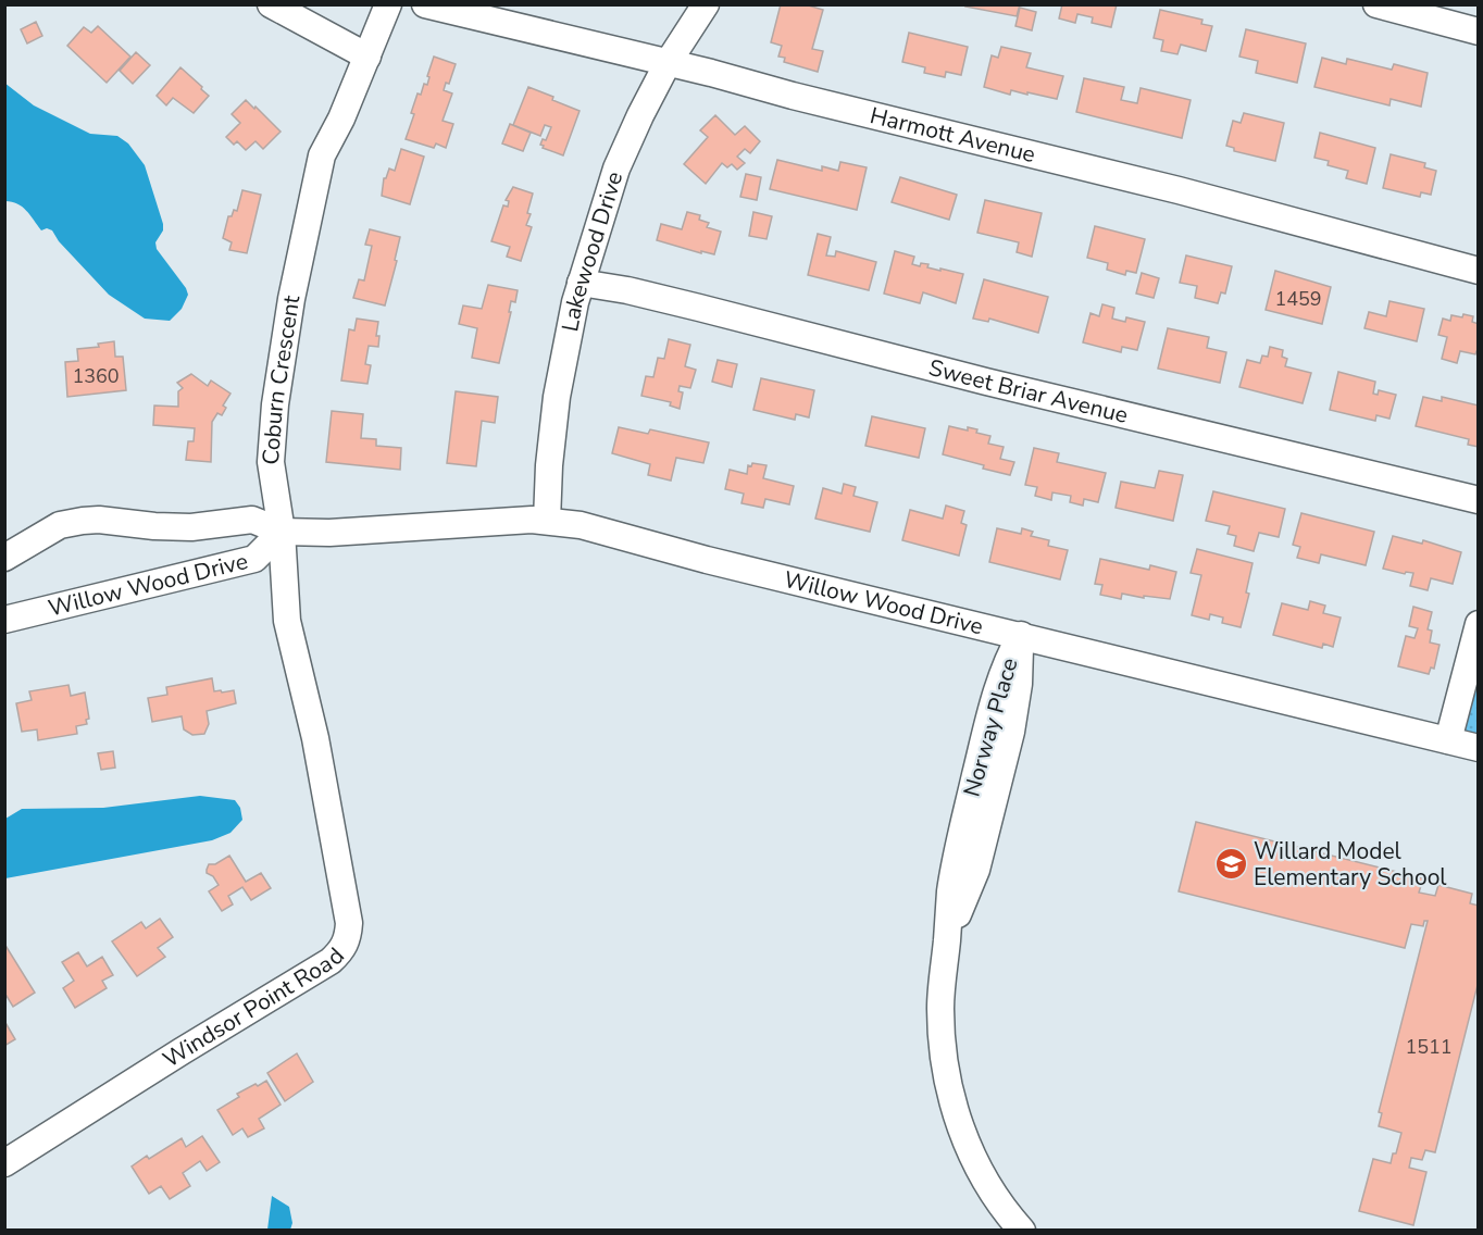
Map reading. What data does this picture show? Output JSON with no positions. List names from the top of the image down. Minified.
{"streets":{"street":["Harmott Avenue","Lakewood Drive","Coburn Crescent","Sweet Briar Avenue","Willow Wood Drive","Norway Place","Windsor Point Road"]},"crossings":[["Harmott Avenue","Lakewood Drive"],["Lakewood Drive","Sweet Briar Avenue"],["Lakewood Drive","Willow Wood Drive"],["Coburn Crescent","Willow Wood Drive"],["Coburn Crescent","Windsor Point Road"],["Willow Wood Drive","Norway Place"]],"places":{"school or university":["Willard Model Elementary School"]},"house_numbers":["1459","1360","1511"]}
